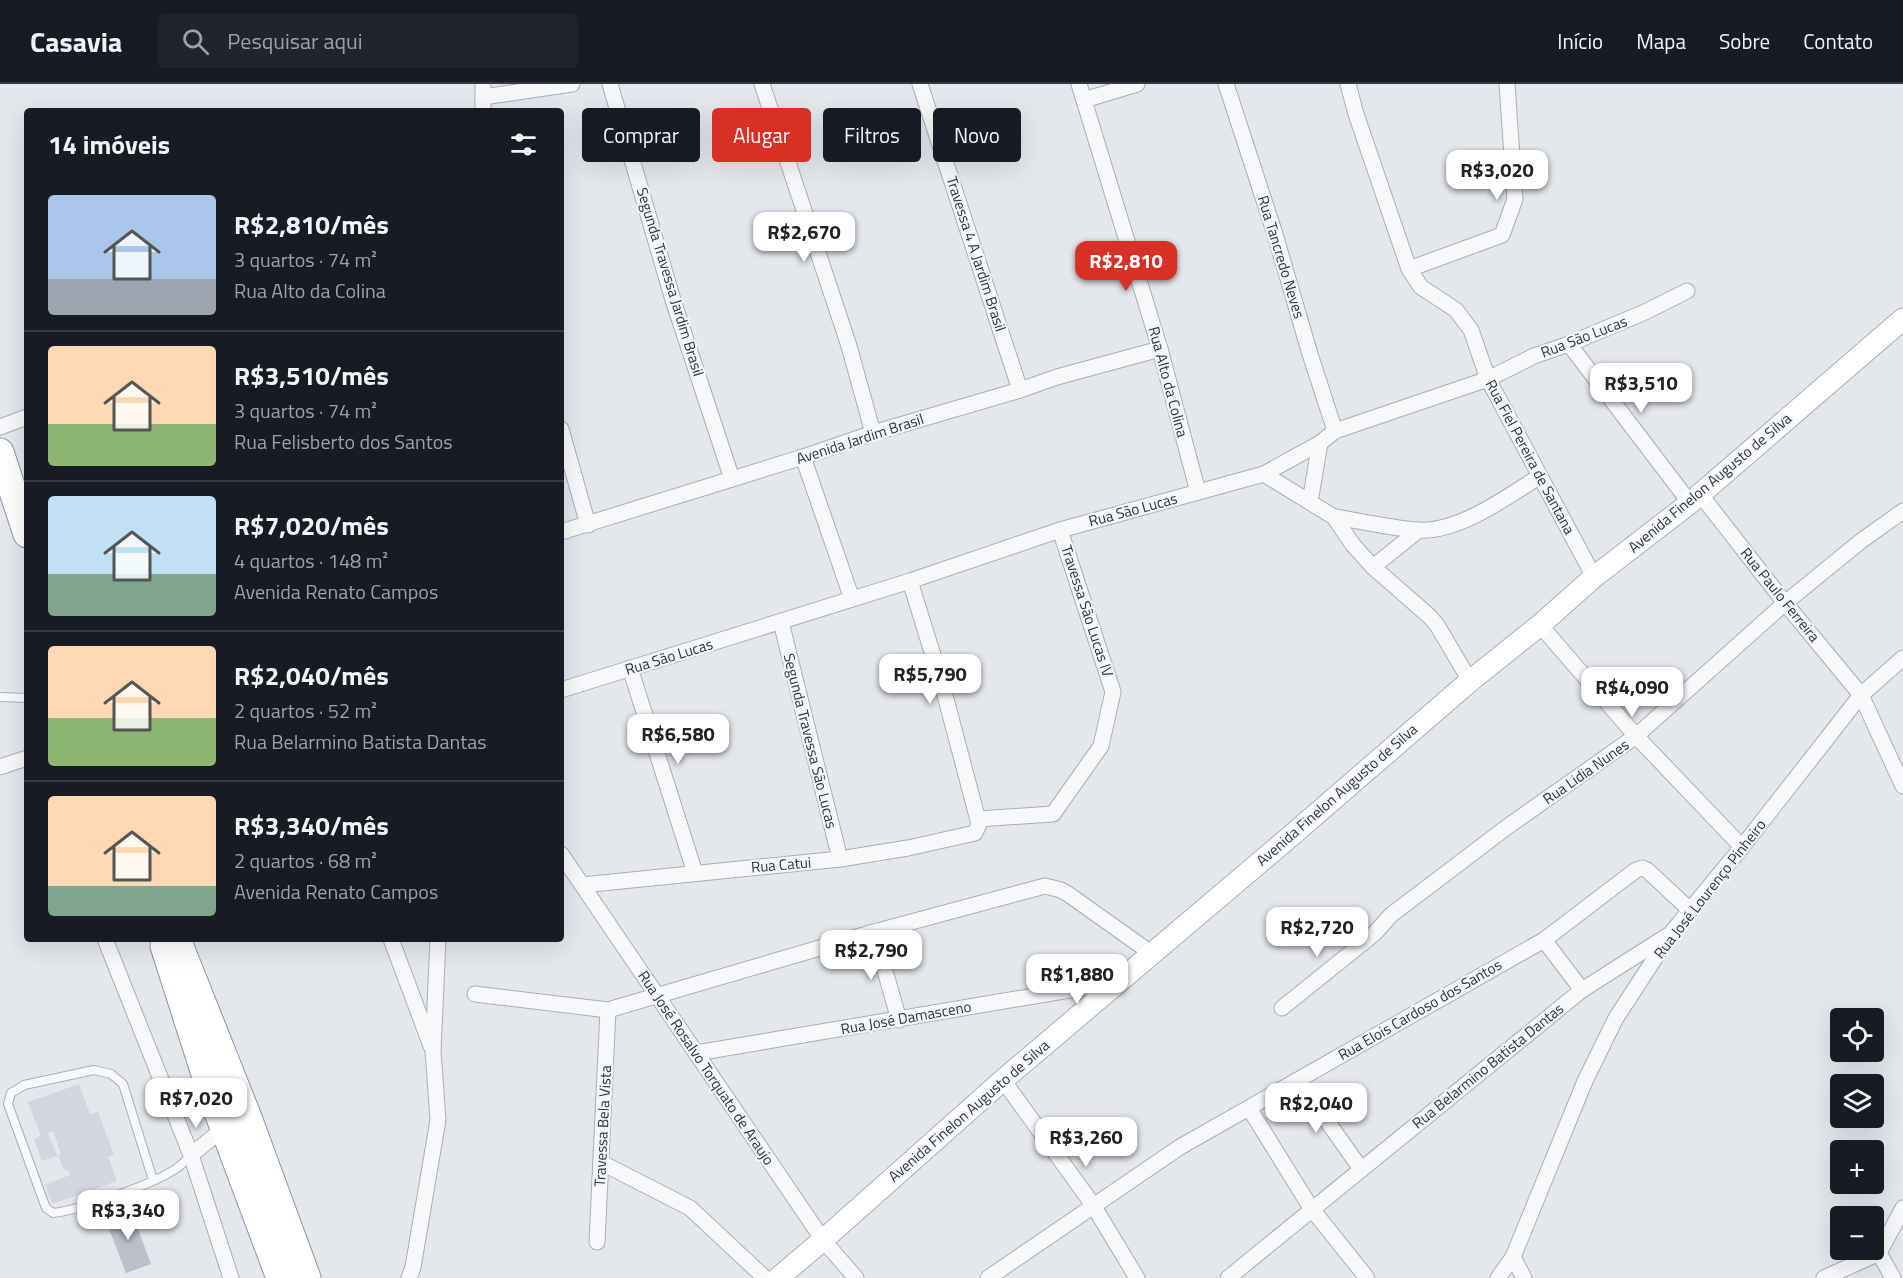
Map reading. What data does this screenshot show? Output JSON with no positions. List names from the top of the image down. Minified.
{"streets":{"street":["Travessa 4 A Jardim Brasil","Rua Tancredo Neves","Segunda Travessa Jardim Brasil","Rua São Lucas","Rua Alto da Colina","Avenida Jardim Brasil","Rua Fiel Pereira de Santana","Avenida Finelon Augusto de Silva","Rua Paulo Ferreira","Travessa São Lucas IV","Segunda Travessa São Lucas","Rua Lidia Nunes","Rua Catui","Rua José Lourenço Pinheiro","Rua Elois Cardoso dos Santos","Rua José Damasceno","Rua Belarmino Batista Dantas","Rua José Rosalvo Torquato de Araujo","Travessa Bela Vista"]},"crossings":[["Travessa 4 A Jardim Brasil","Avenida Jardim Brasil"],["Rua Tancredo Neves","Rua São Lucas"],["Segunda Travessa Jardim Brasil","Avenida Jardim Brasil"],["Rua São Lucas","Rua Alto da Colina"],["Rua São Lucas","Rua Fiel Pereira de Santana"],["Rua São Lucas","Rua Paulo Ferreira"],["Rua São Lucas","Travessa São Lucas IV"],["Rua São Lucas","Segunda Travessa São Lucas"],["Rua Alto da Colina","Avenida Jardim Brasil"],["Rua Fiel Pereira de Santana","Avenida Finelon Augusto de Silva"],["Avenida Finelon Augusto de Silva","Rua Paulo Ferreira"],["Avenida Finelon Augusto de Silva","Rua José Damasceno"],["Avenida Finelon Augusto de Silva","Rua José Rosalvo Torquato de Araujo"],["Rua Paulo Ferreira","Rua Lidia Nunes"],["Rua Paulo Ferreira","Rua José Lourenço Pinheiro"],["Travessa São Lucas IV","Rua Catui"],["Segunda Travessa São Lucas","Rua Catui"],["Rua Catui","Rua José Rosalvo Torquato de Araujo"],["Rua José Lourenço Pinheiro","Rua Elois Cardoso dos Santos"],["Rua José Lourenço Pinheiro","Rua Belarmino Batista Dantas"],["Rua José Damasceno","Rua José Rosalvo Torquato de Araujo"]],"page":{"header":"Casavia","search":"Pesquisar aqui","nav":["Início","Mapa","Sobre","Contato"],"chip":["Comprar","Alugar","Filtros","Novo"],"heading":"14 imóveis","price":["R$3,020","R$2,670","R$2,810","R$3,510","R$5,790","R$4,090","R$6,580","R$2,720","R$2,790","R$1,880","R$7,020","R$2,040","R$3,260","R$3,340"],"list":[{"name":"R$2,810/mês","note":"3 quartos · 74 m² · Rua Alto da Colina"},{"name":"R$3,510/mês","note":"3 quartos · 74 m² · Rua Felisberto dos Santos"},{"name":"R$7,020/mês","note":"4 quartos · 148 m² · Avenida Renato Campos"},{"name":"R$2,040/mês","note":"2 quartos · 52 m² · Rua Belarmino Batista Dantas"},{"name":"R$3,340/mês","note":"2 quartos · 68 m² · Avenida Renato Campos"}],"map_buttons":["+","−"]}}
